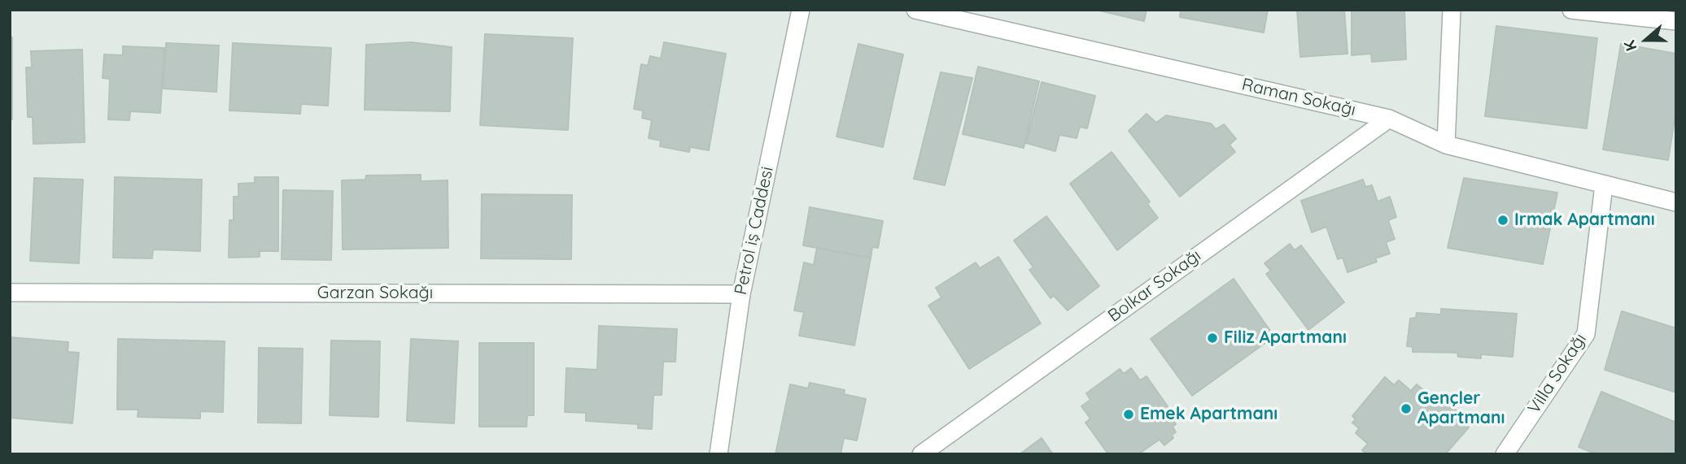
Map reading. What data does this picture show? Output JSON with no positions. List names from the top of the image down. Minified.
{"streets":{"street":["Raman Sokağı","Petrol iş Caddesi","Bolkar Sokağı","Garzan Sokağı","Villa Sokağı"]},"crossings":[["Raman Sokağı","Bolkar Sokağı"],["Raman Sokağı","Villa Sokağı"],["Petrol iş Caddesi","Garzan Sokağı"]],"places":["Irmak Apartmanı","Filiz Apartmanı","Gençler Apartmanı","Emek Apartmanı"],"north":"left"}
